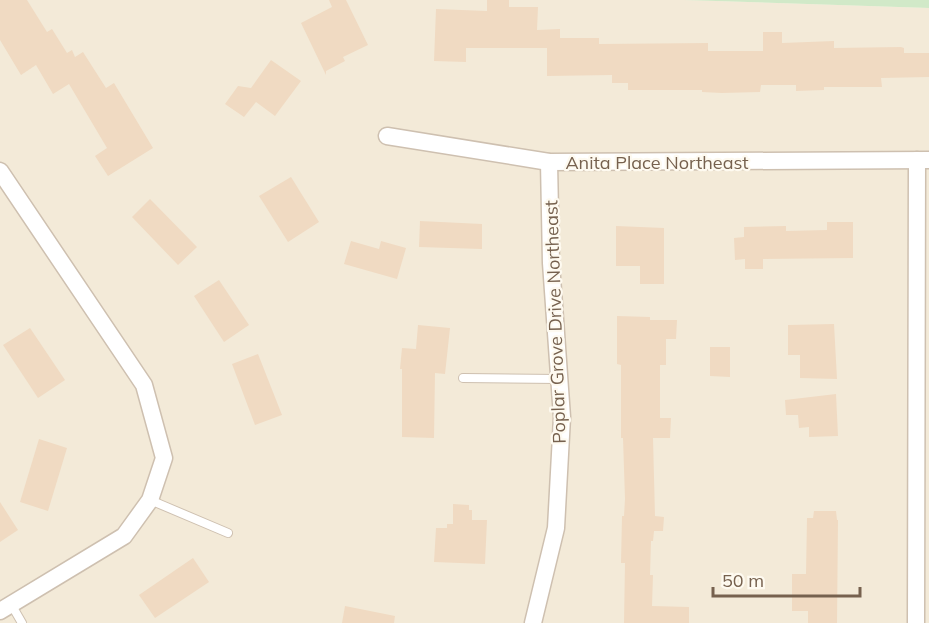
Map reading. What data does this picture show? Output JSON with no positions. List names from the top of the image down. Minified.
{"streets":{"street":["Anita Place Northeast","Poplar Grove Drive Northeast"]},"crossings":[["Anita Place Northeast","Poplar Grove Drive Northeast"]],"scale_bar":"50 m"}
